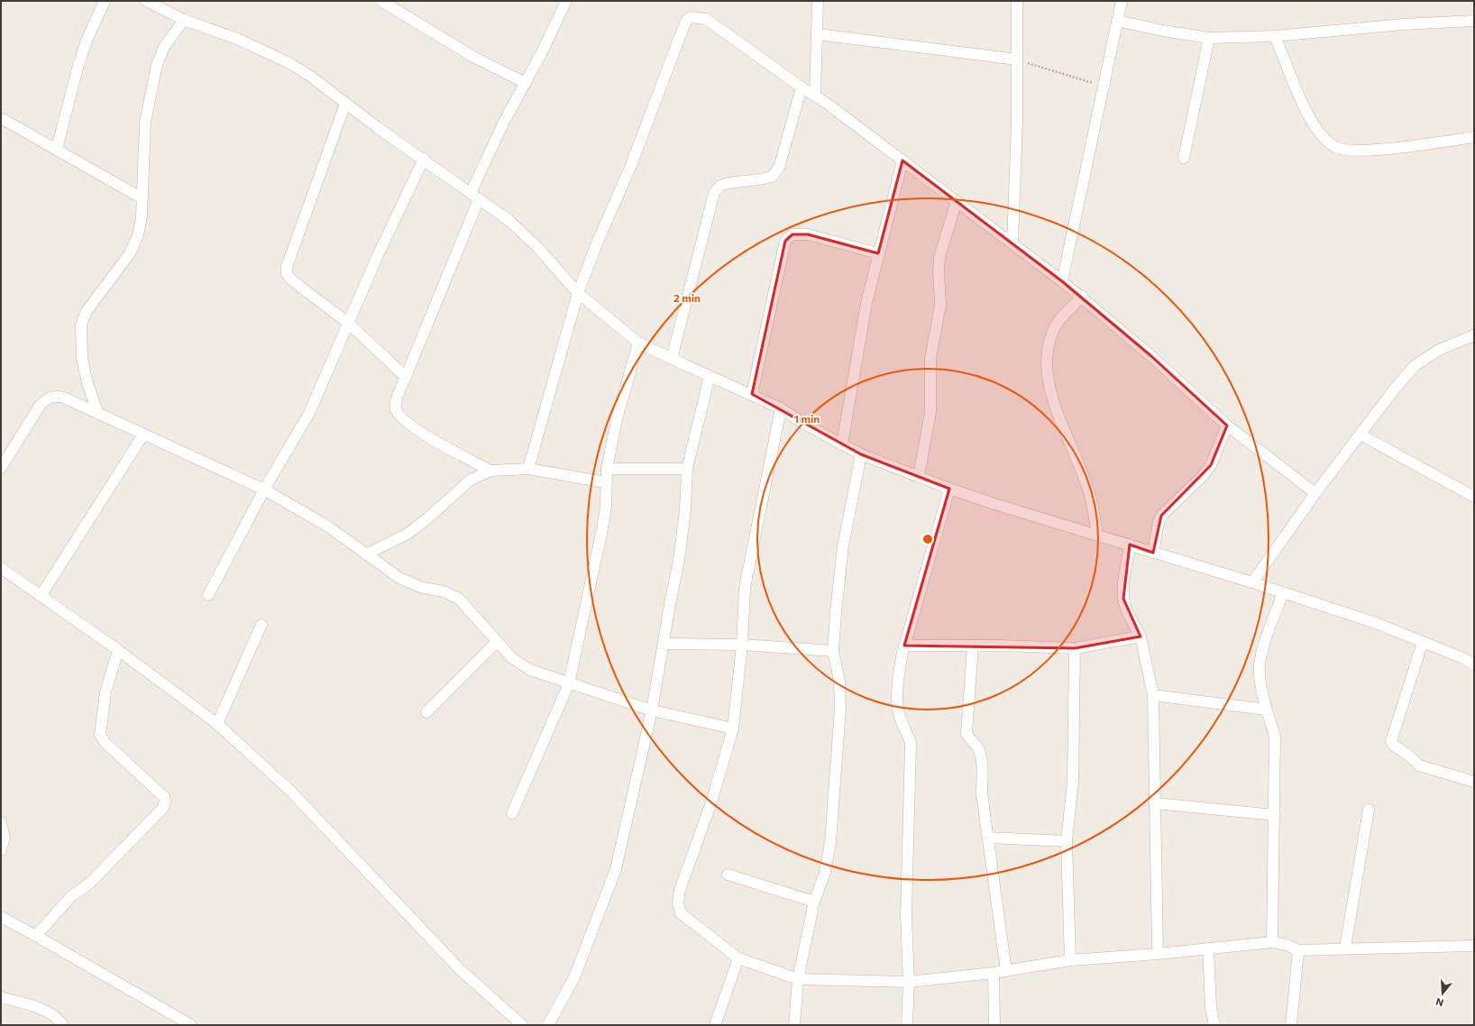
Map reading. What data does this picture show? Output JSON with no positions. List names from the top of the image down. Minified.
{"north":"bottom","rings":["2 min","1 min"]}
